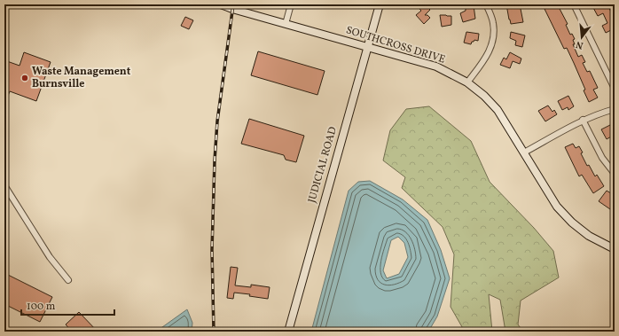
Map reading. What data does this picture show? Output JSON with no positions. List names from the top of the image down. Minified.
{"streets":{"street":["SOUTHCROSS DRIVE","JUDICIAL ROAD"]},"crossings":[["SOUTHCROSS DRIVE","JUDICIAL ROAD"]],"places":["Waste Management Burnsville"],"scale_bar":"100 m","north":"bottom"}
